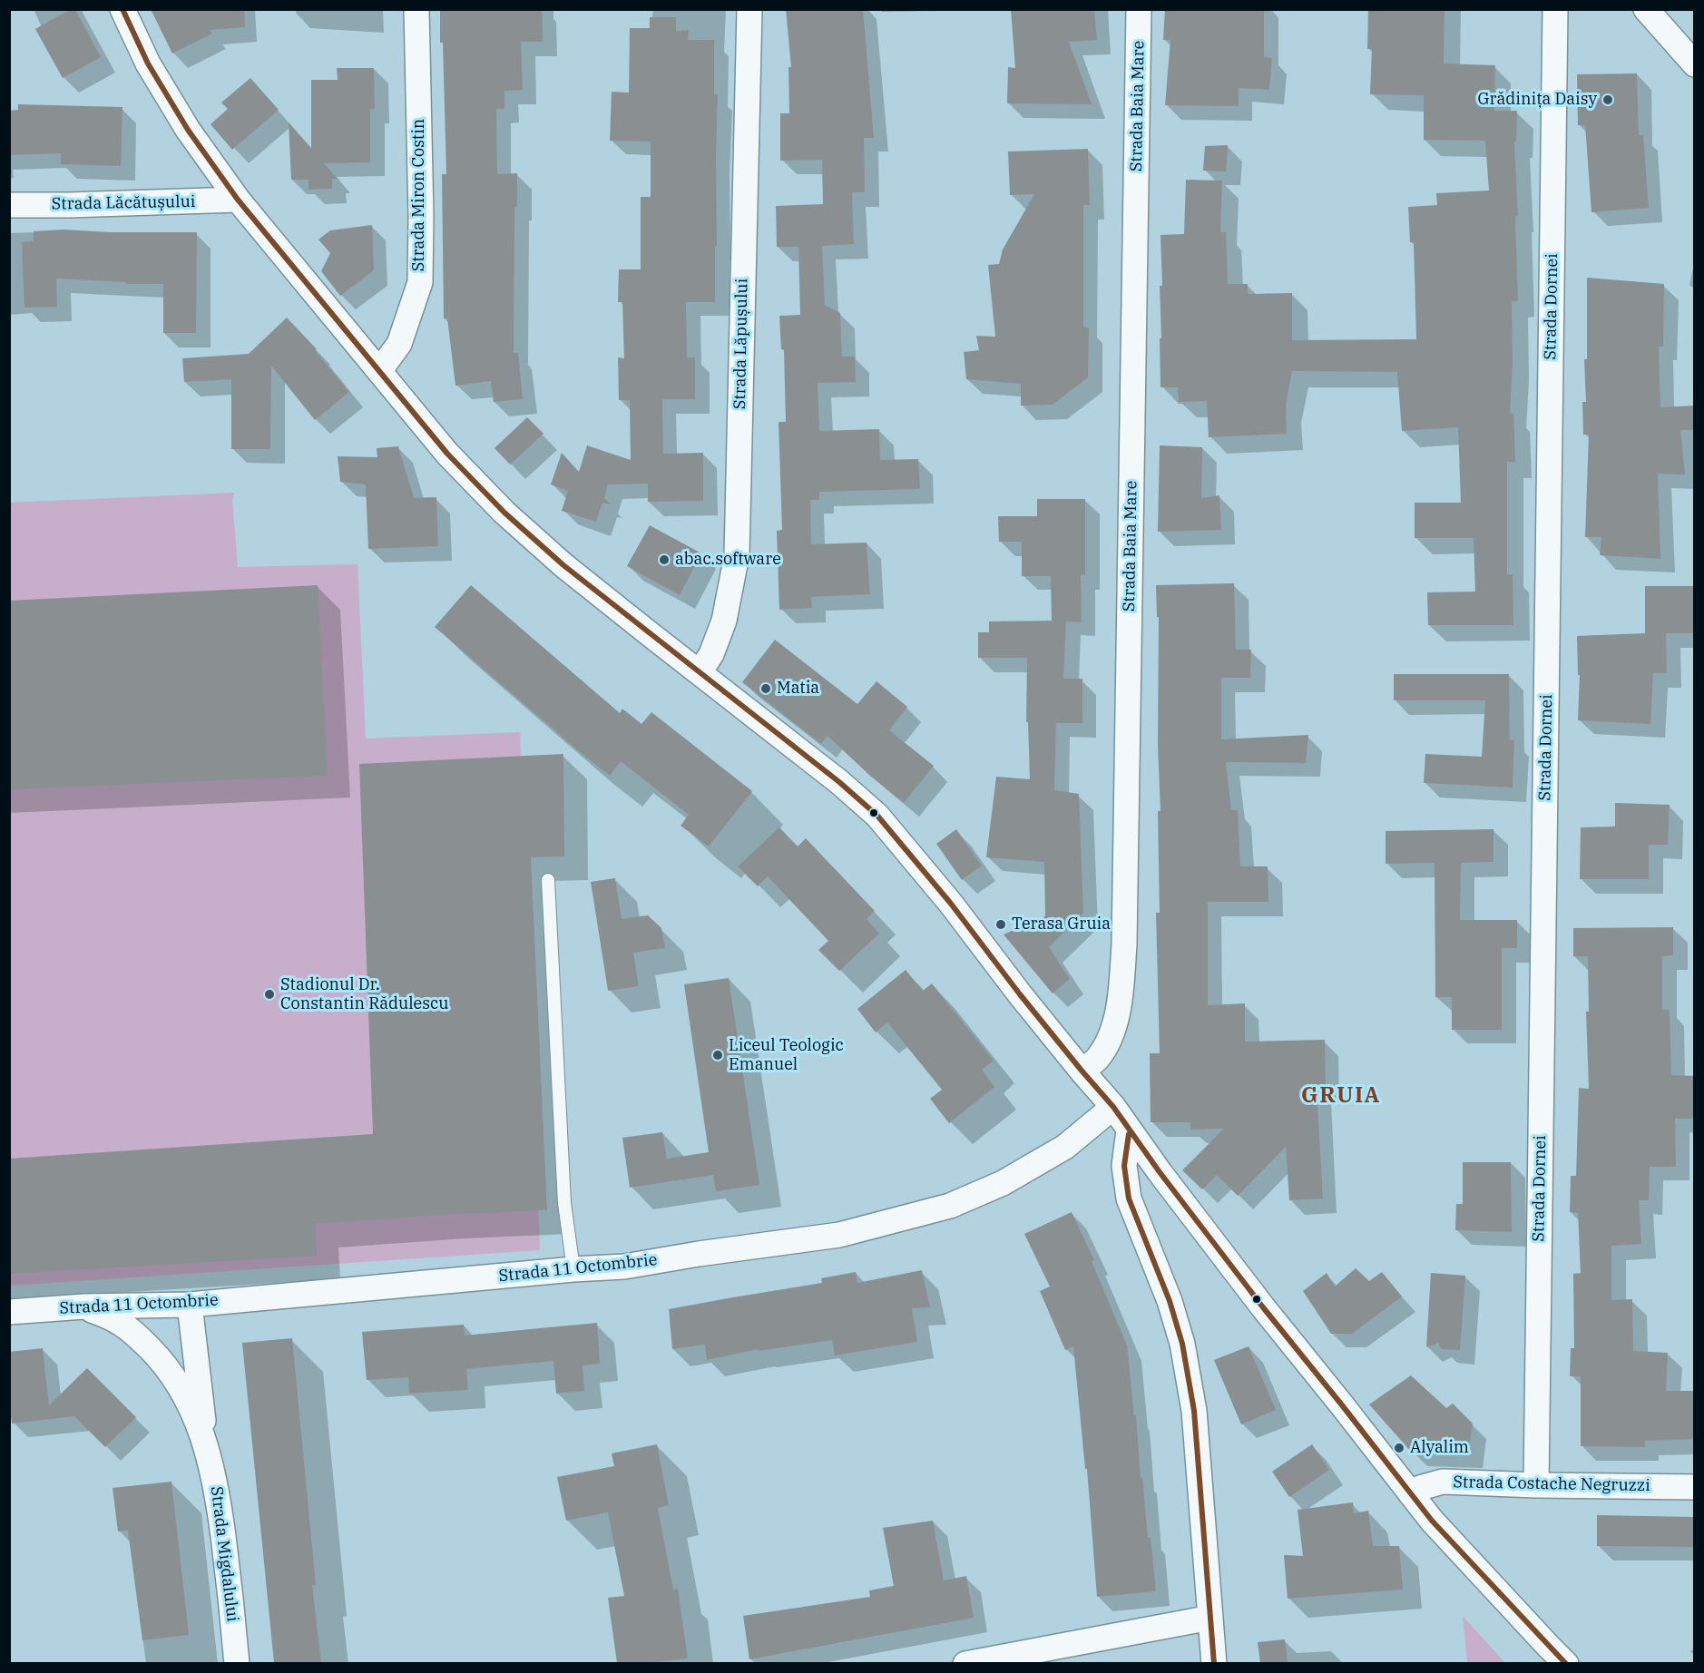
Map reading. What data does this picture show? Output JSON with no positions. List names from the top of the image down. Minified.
{"streets":{"street":["Strada Baia Mare","Strada Miron Costin","Strada Lăcătușului","Strada Dornei","Strada Lăpușului","Strada 11 Octombrie","Strada Costache Negruzzi","Strada Migdalului"]},"crossings":[["Strada Dornei","Strada Costache Negruzzi"],["Strada 11 Octombrie","Strada Migdalului"]],"districts":["GRUIA"],"places":["Grădinița Daisy","abac.software","Matia","Terasa Gruia","Stadionul Dr. Constantin Rădulescu","Liceul Teologic Emanuel","Alyalim"]}
